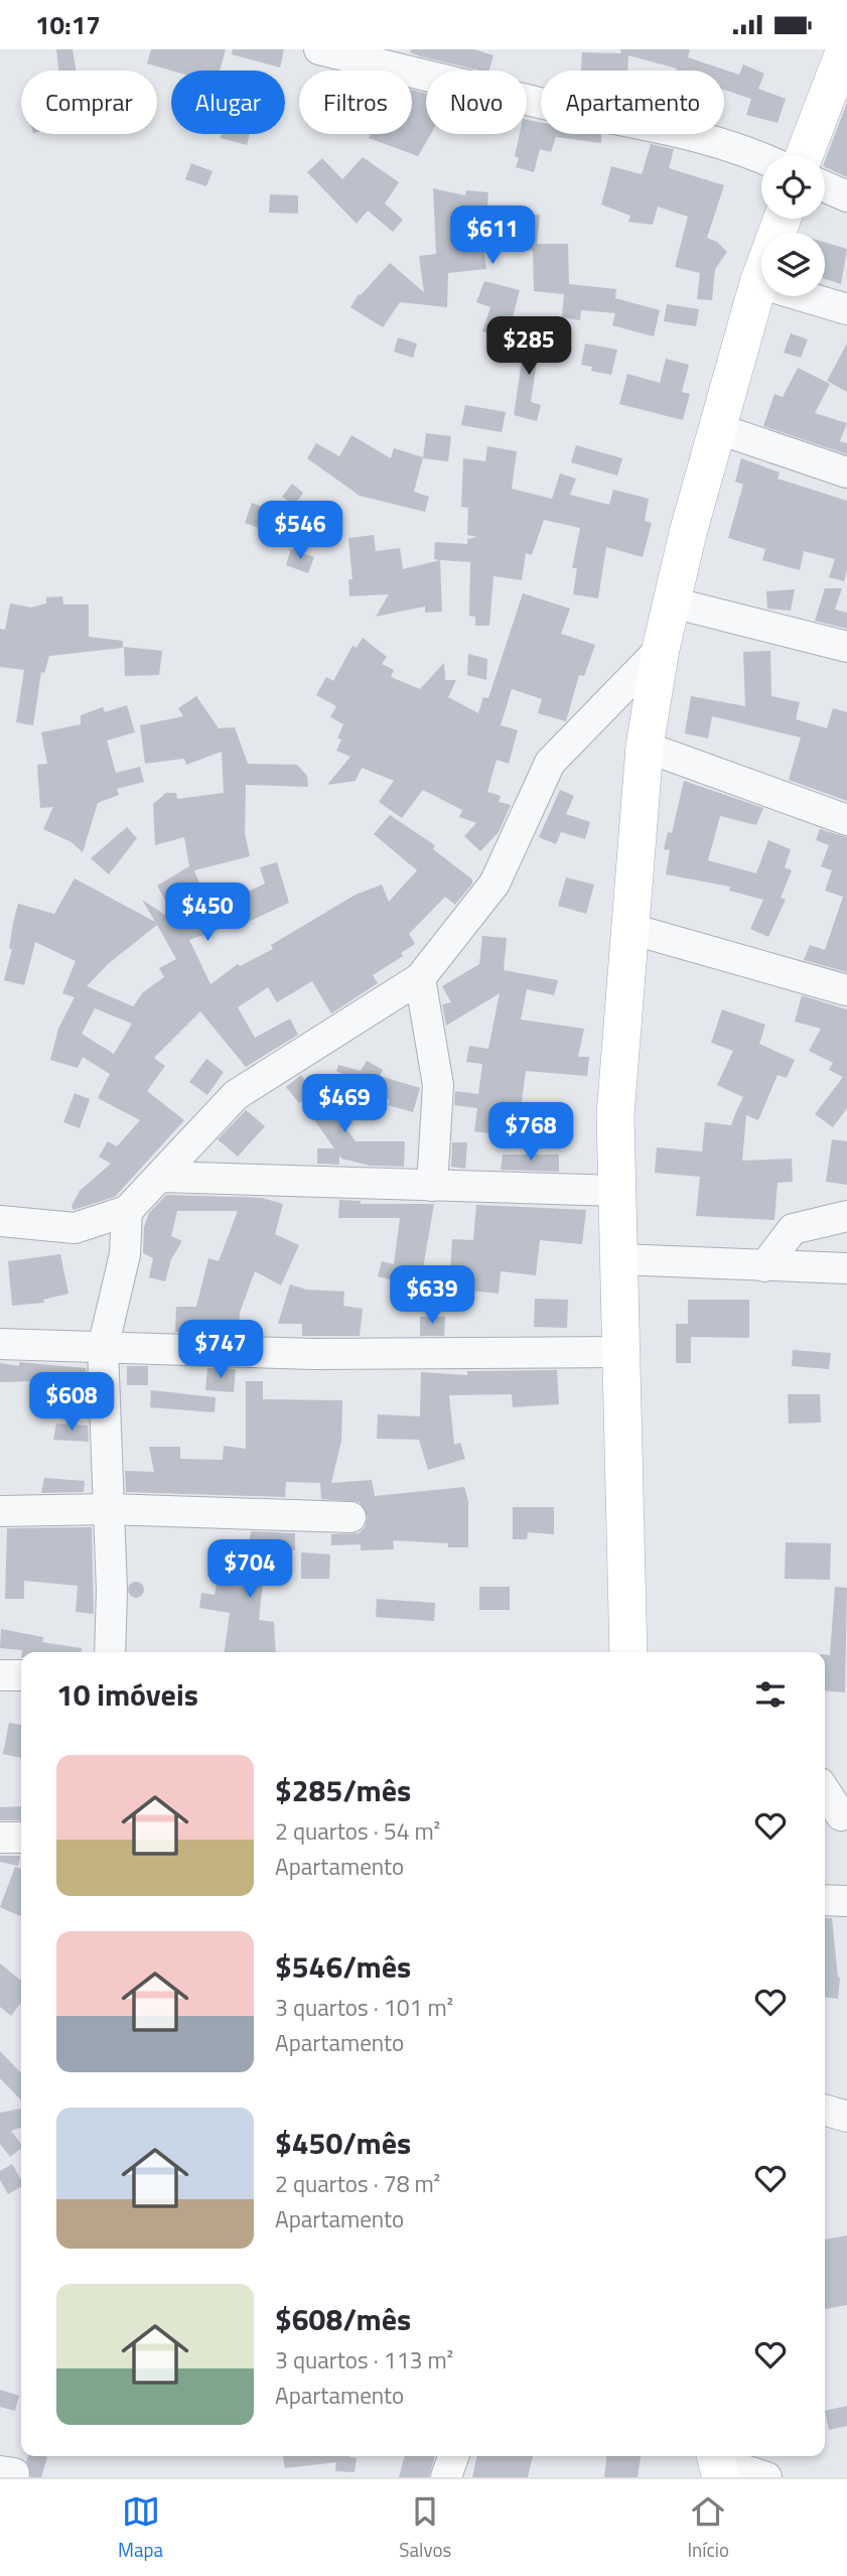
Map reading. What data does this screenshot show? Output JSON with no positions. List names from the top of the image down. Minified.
{"page":{"status":"10:17","chip":["Comprar","Alugar","Filtros","Novo","Apartamento"],"price":["$611","$285","$546","$450","$469","$768","$639","$747","$608","$704"],"heading":"10 imóveis","list":[{"name":"$285/mês","note":"2 quartos · 54 m² · Apartamento"},{"name":"$546/mês","note":"3 quartos · 101 m² · Apartamento"},{"name":"$450/mês","note":"2 quartos · 78 m² · Apartamento"},{"name":"$608/mês","note":"3 quartos · 113 m² · Apartamento"}],"tabs":["Mapa","Salvos","Início"]}}
